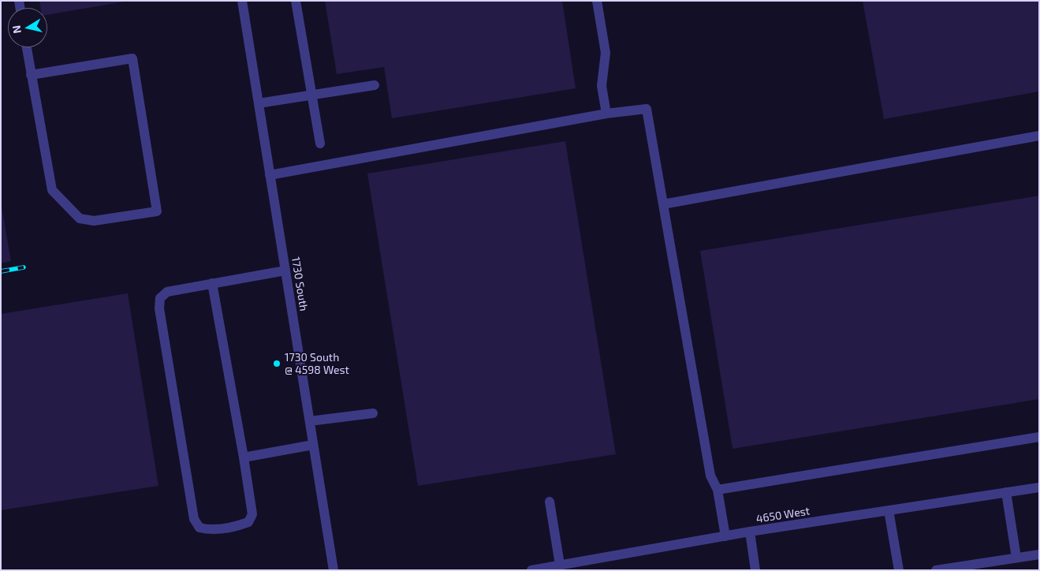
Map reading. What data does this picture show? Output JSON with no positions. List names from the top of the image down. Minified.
{"streets":{"street":["1730 South","4650 West"]},"places":["1730 South @ 4598 West"],"north":"left"}
